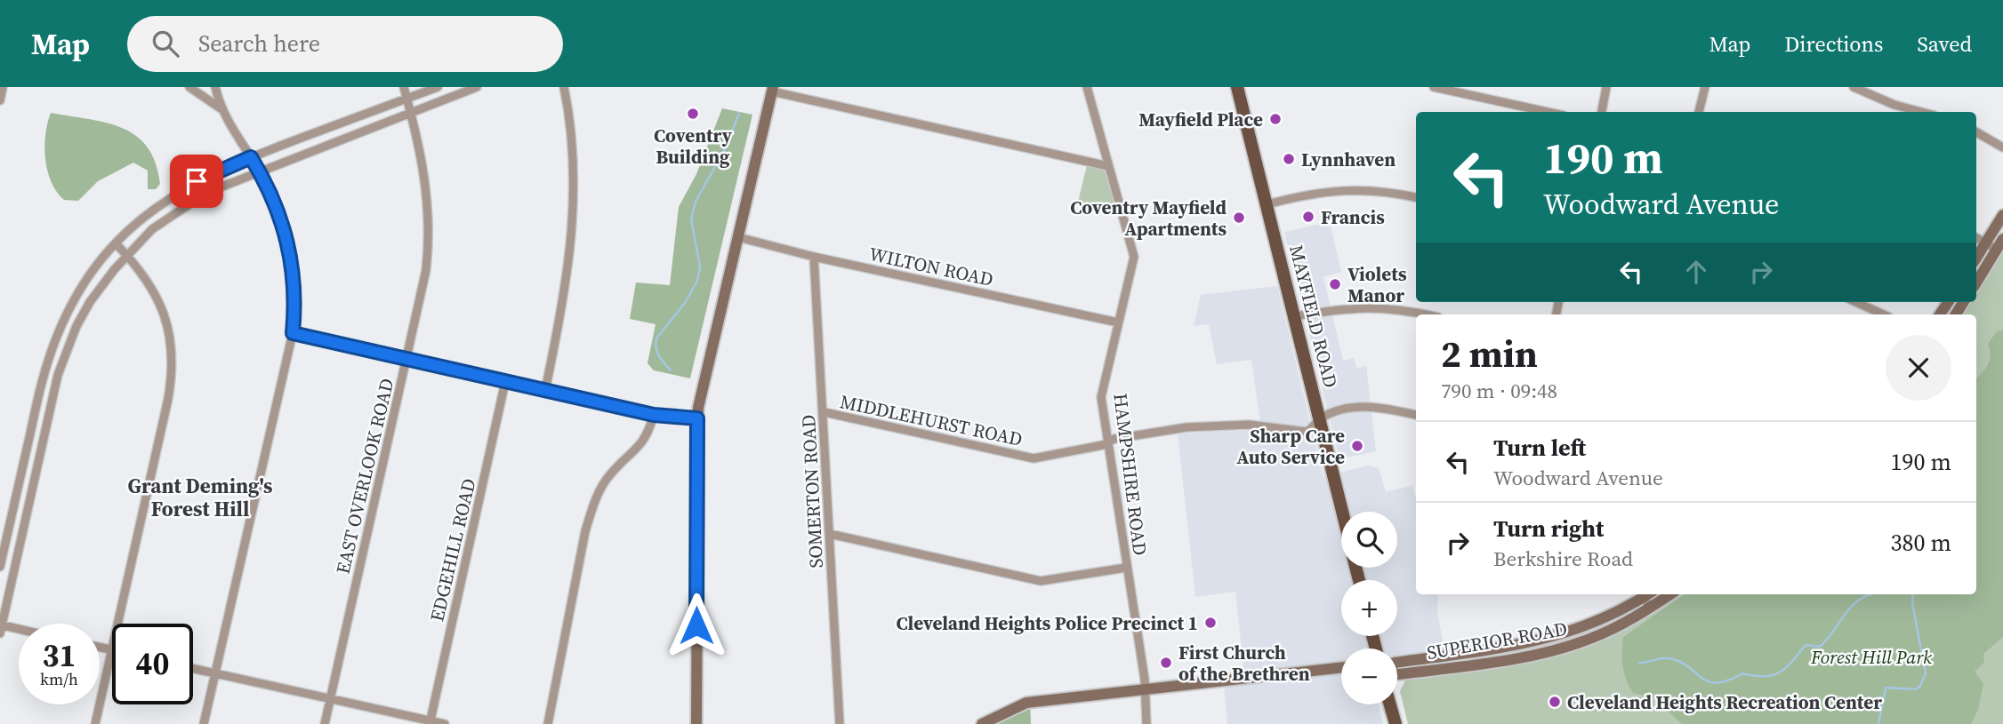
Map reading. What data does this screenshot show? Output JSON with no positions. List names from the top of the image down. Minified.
{"streets":{"main road":["MAYFIELD ROAD"],"street":["WILTON ROAD","MIDDLEHURST ROAD","HAMPSHIRE ROAD","EAST OVERLOOK ROAD","SOMERTON ROAD","EDGEHILL ROAD","SUPERIOR ROAD"]},"crossings":[["WILTON ROAD","HAMPSHIRE ROAD"],["WILTON ROAD","SOMERTON ROAD"],["MAYFIELD ROAD","MIDDLEHURST ROAD"],["MIDDLEHURST ROAD","HAMPSHIRE ROAD"],["MIDDLEHURST ROAD","SOMERTON ROAD"]],"districts":["Grant Deming's Forest Hill"],"parks":["Forest Hill Park"],"places":["Coventry Building","Mayfield Place","Lynnhaven","Francis","Coventry Mayfield Apartments","Violets Manor","Sharp Care Auto Service","Cleveland Heights Police Precinct 1","First Church of the Brethren","Cleveland Heights Recreation Center"],"page":{"header":"Map","search":"Search here","nav":["Map","Directions","Saved"],"turn":["190 m","Woodward Avenue"],"heading":["2 min","790 m · 09:48"],"list":[{"name":"Turn left","note":"Woodward Avenue","value":"190 m"},{"name":"Turn right","note":"Berkshire Road","value":"380 m"}],"map_buttons":["+","−"],"speed":"31 km/h","limit":"40"}}
